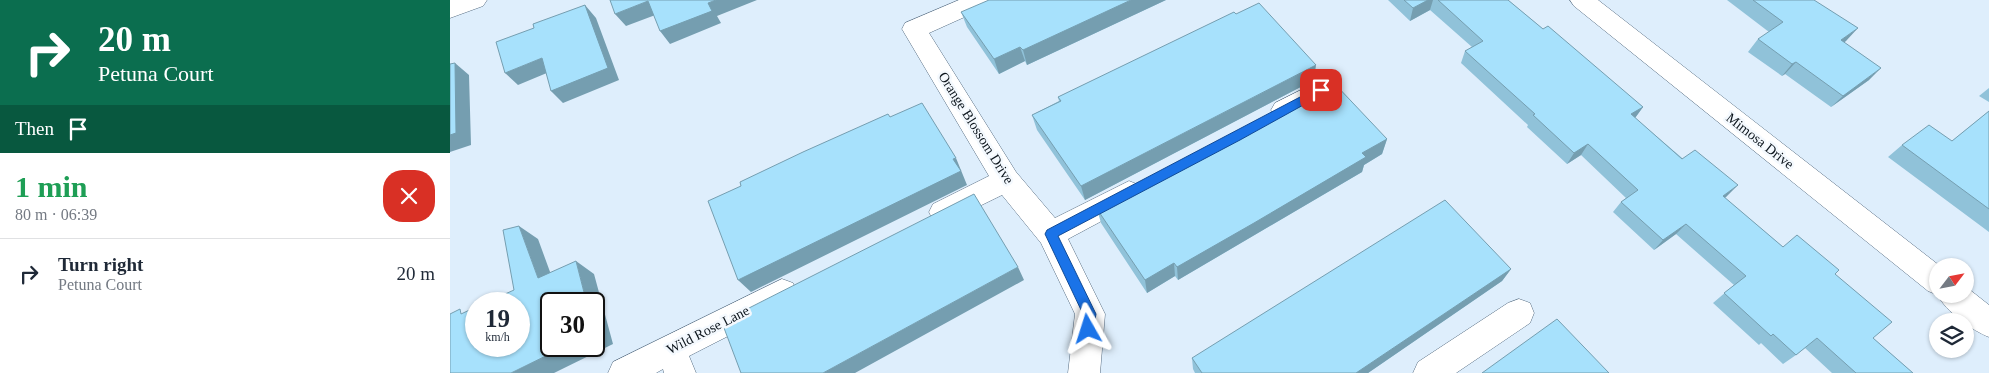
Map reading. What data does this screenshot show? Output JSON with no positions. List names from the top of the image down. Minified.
{"streets":{"street":["Orange Blossom Drive","Mimosa Drive","Wild Rose Lane"]},"north":"top right","page":{"turn":["20 m","Petuna Court"],"then":"Then","heading":["1 min","80 m · 06:39"],"list":[{"name":"Turn right","note":"Petuna Court","value":"20 m"}],"speed":"19 km/h","limit":"30"}}
